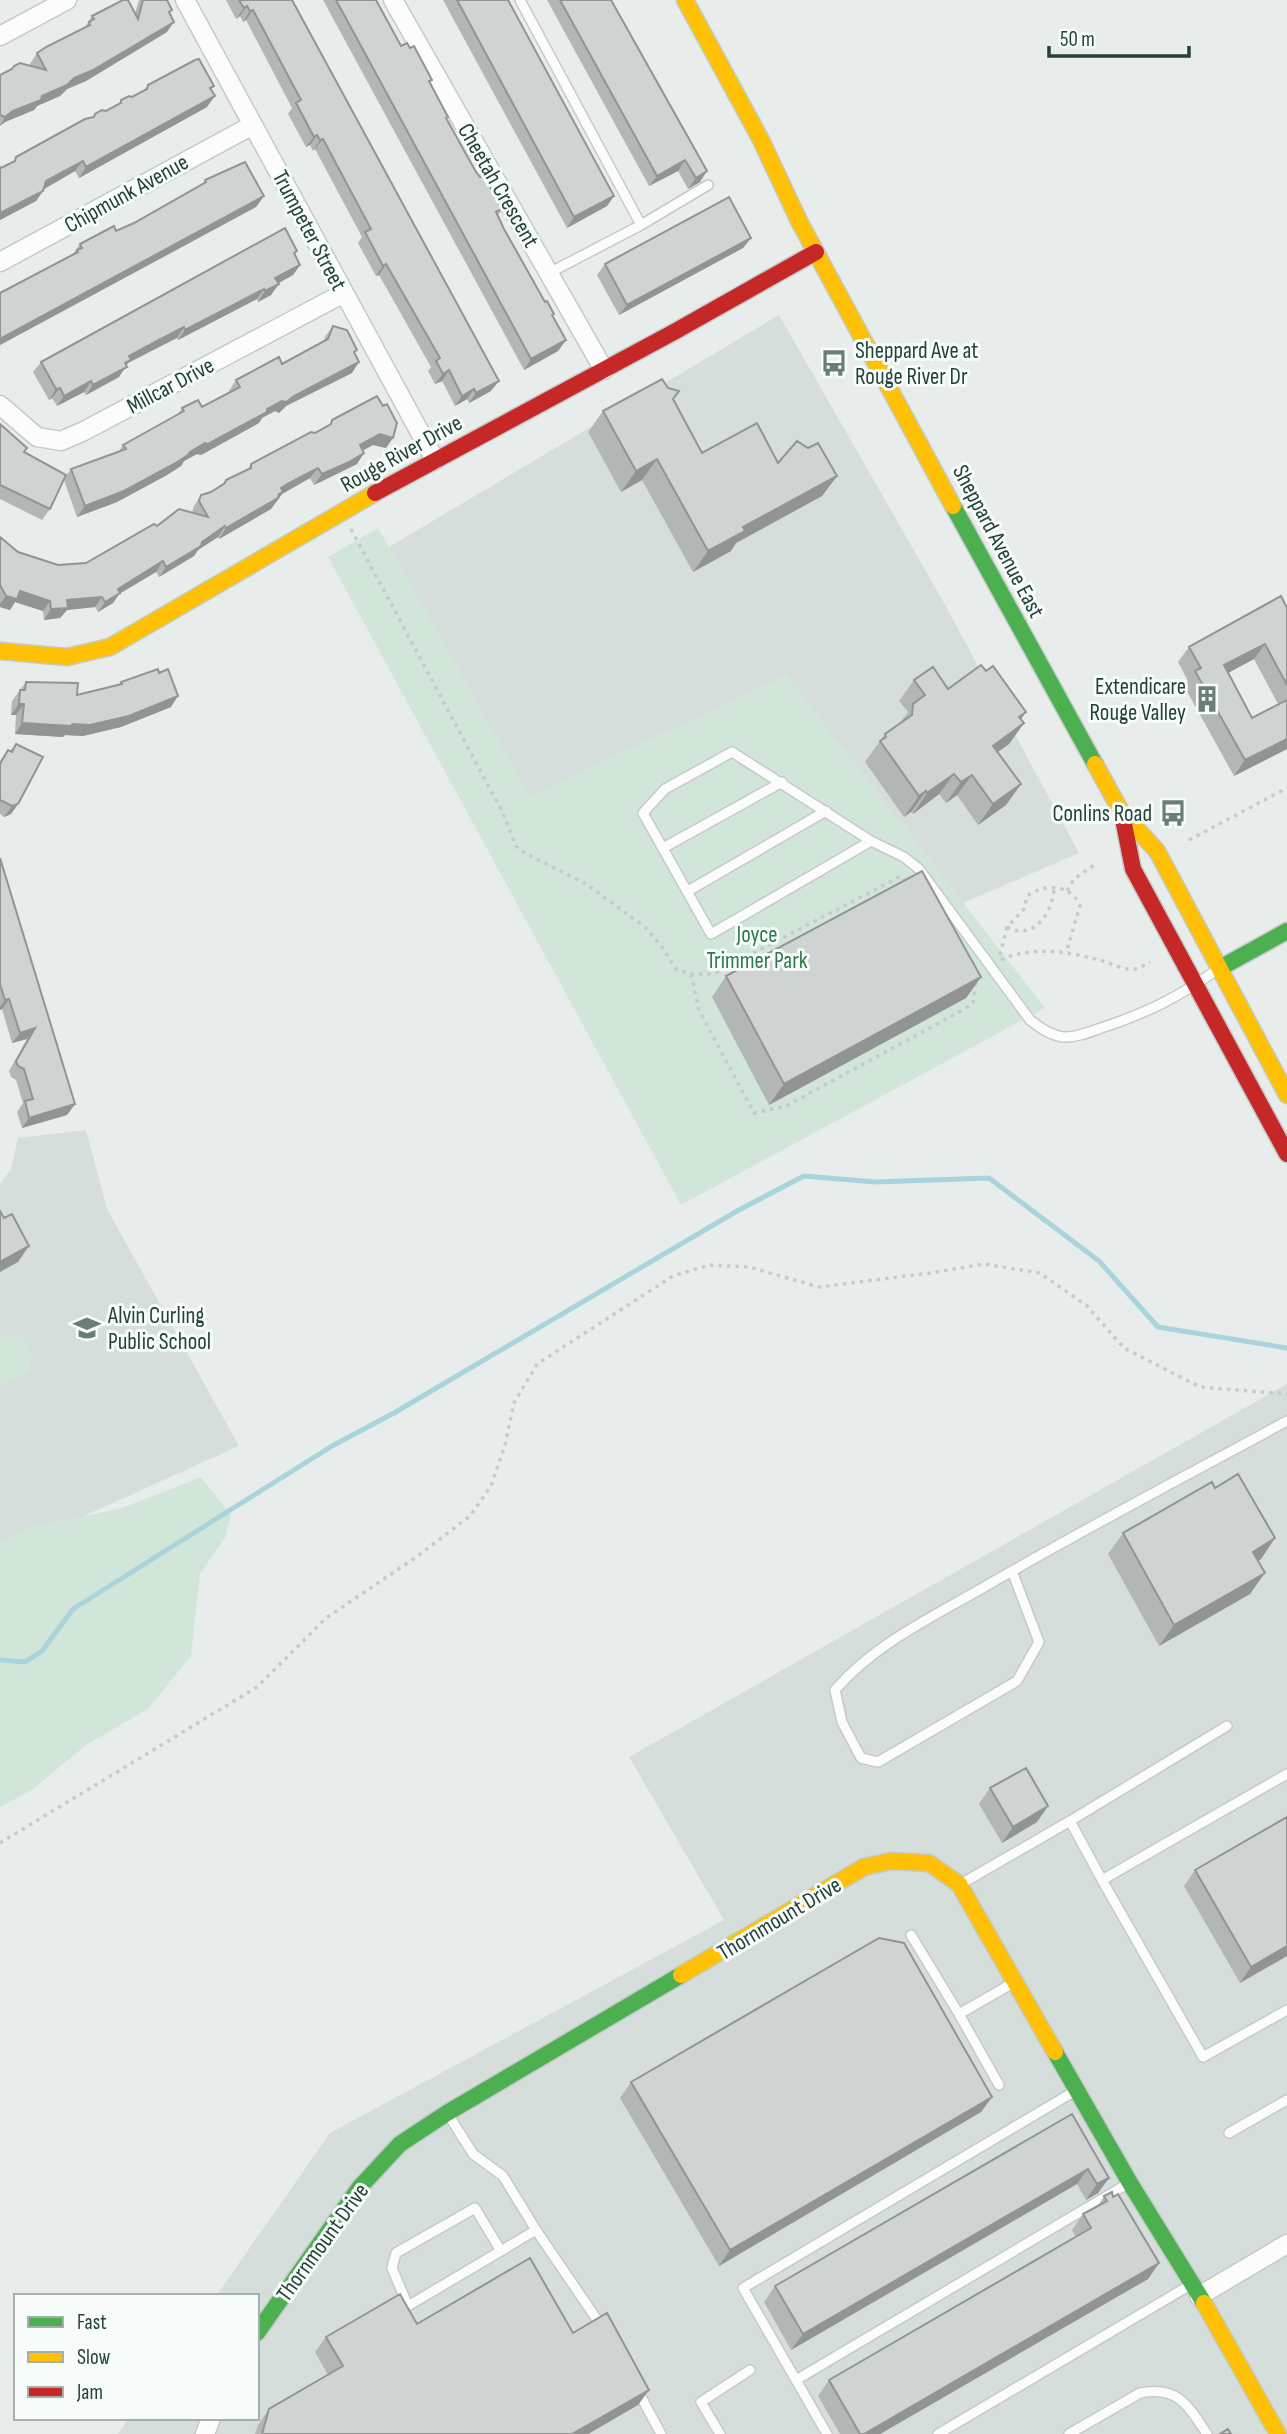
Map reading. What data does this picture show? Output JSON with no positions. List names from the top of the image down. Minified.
{"streets":{"street":["Cheetah Crescent","Chipmunk Avenue","Trumpeter Street","Millcar Drive","Rouge River Drive","Sheppard Avenue East","Thornmount Drive"]},"crossings":[["Cheetah Crescent","Rouge River Drive"],["Chipmunk Avenue","Trumpeter Street"],["Trumpeter Street","Millcar Drive"],["Trumpeter Street","Rouge River Drive"],["Rouge River Drive","Sheppard Avenue East"]],"parks":["Joyce Trimmer Park"],"places":{"bus stop":["Sheppard Ave at Rouge River Dr","Conlins Road"],"building":["Extendicare Rouge Valley"],"school or university":["Alvin Curling Public School"]},"legend":["Fast","Slow","Jam"],"scale_bar":"50 m"}
